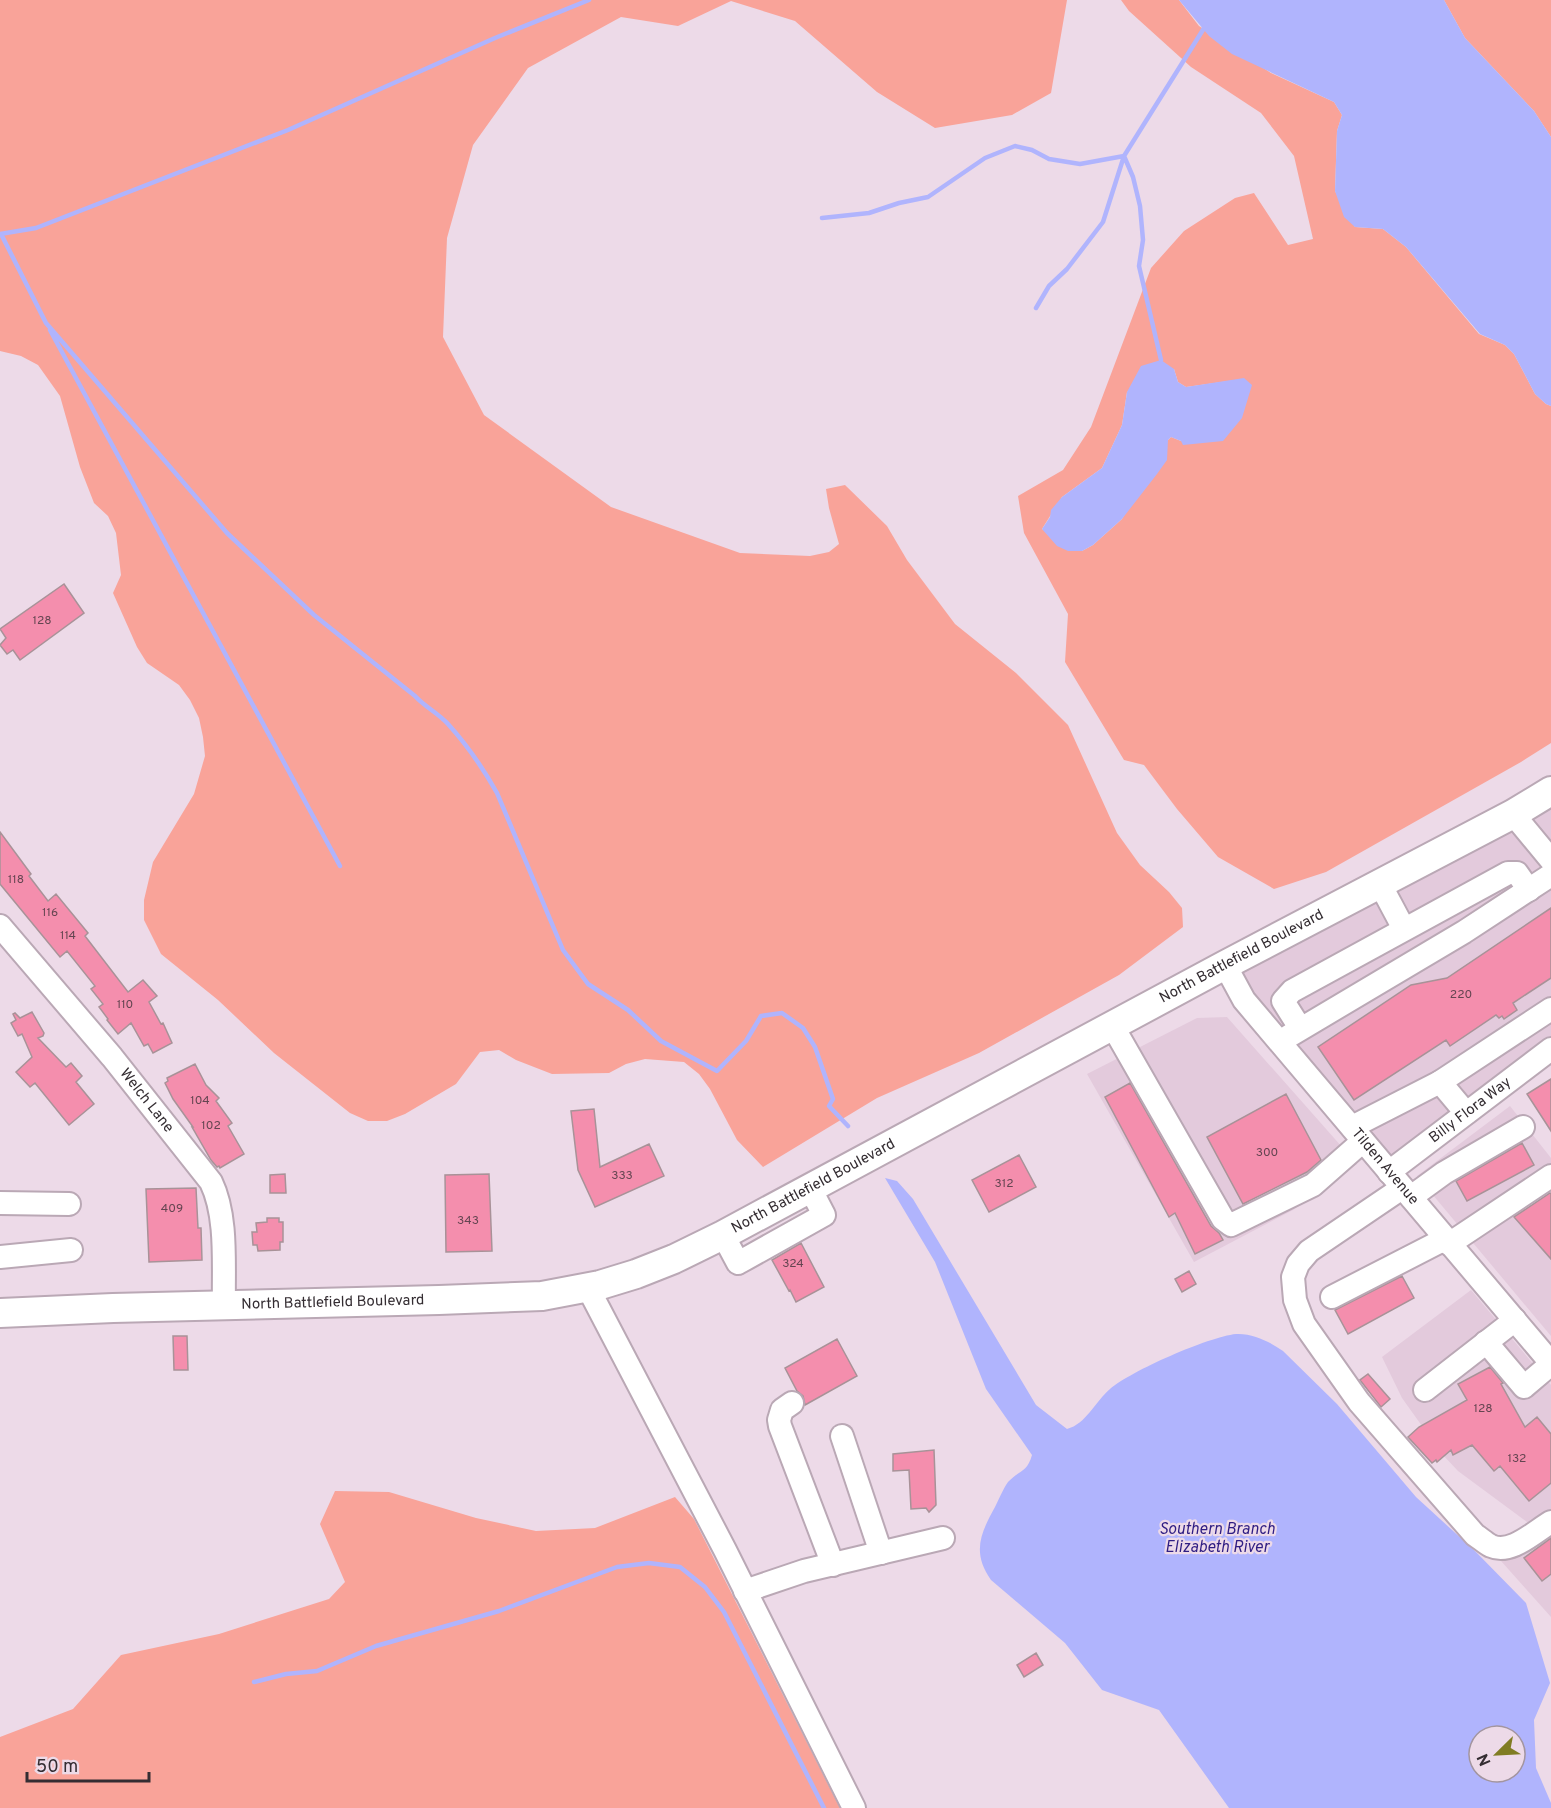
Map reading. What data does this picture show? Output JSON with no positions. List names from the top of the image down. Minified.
{"streets":{"main road":["North Battlefield Boulevard"],"street":["Welch Lane","Billy Flora Way","Tilden Avenue"]},"crossings":[["North Battlefield Boulevard","Welch Lane"],["North Battlefield Boulevard","Tilden Avenue"],["Billy Flora Way","Tilden Avenue"]],"water":["Southern Branch Elizabeth River"],"house_numbers":["128","118","116","114","220","110","104","102","300","333","312","409","343","324","128","132"],"scale_bar":"50 m","north":"bottom left"}
